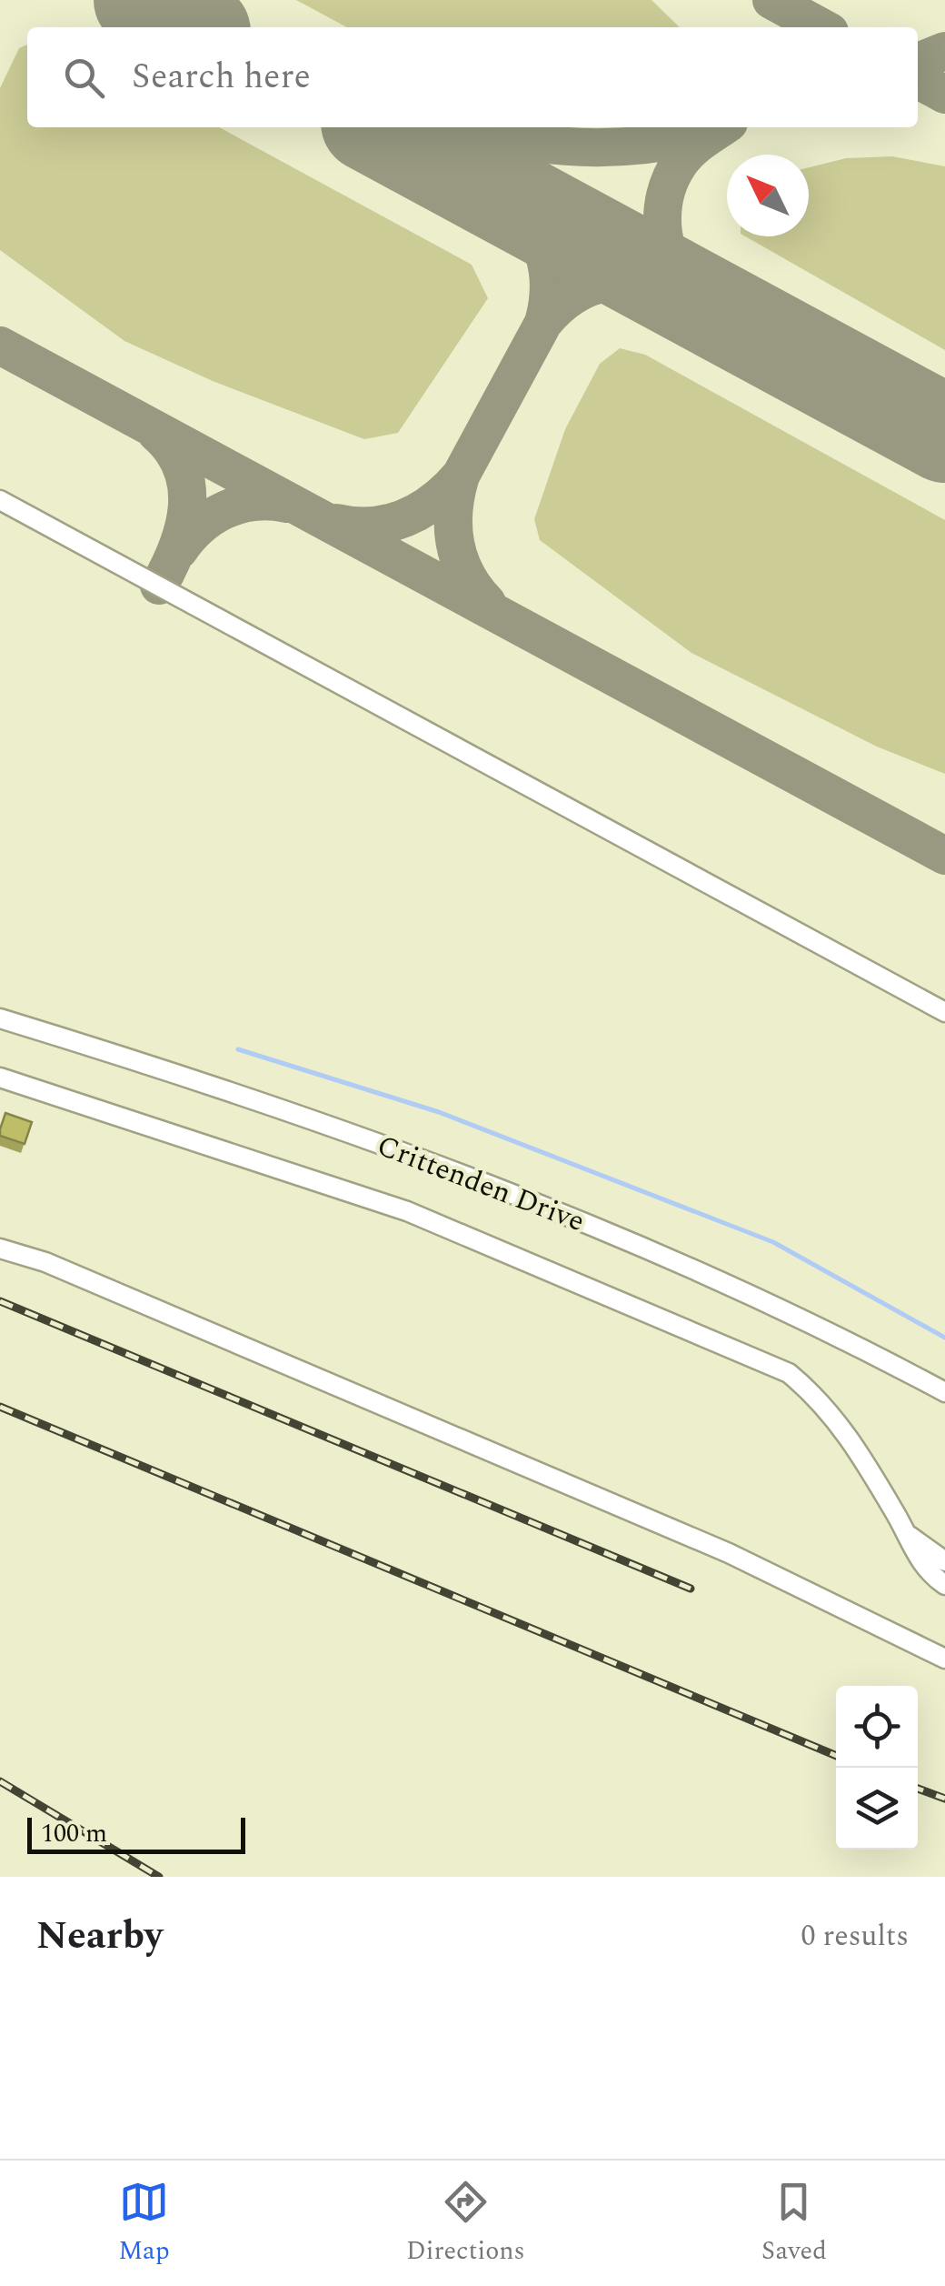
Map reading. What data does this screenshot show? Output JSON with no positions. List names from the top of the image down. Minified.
{"streets":{"street":["Crittenden Drive"]},"scale_bar":"100 m","north":"top left","page":{"search":"Search here","scale":"100 m","heading":["Nearby","0 results"],"nav":["Map","Directions","Saved"]}}
